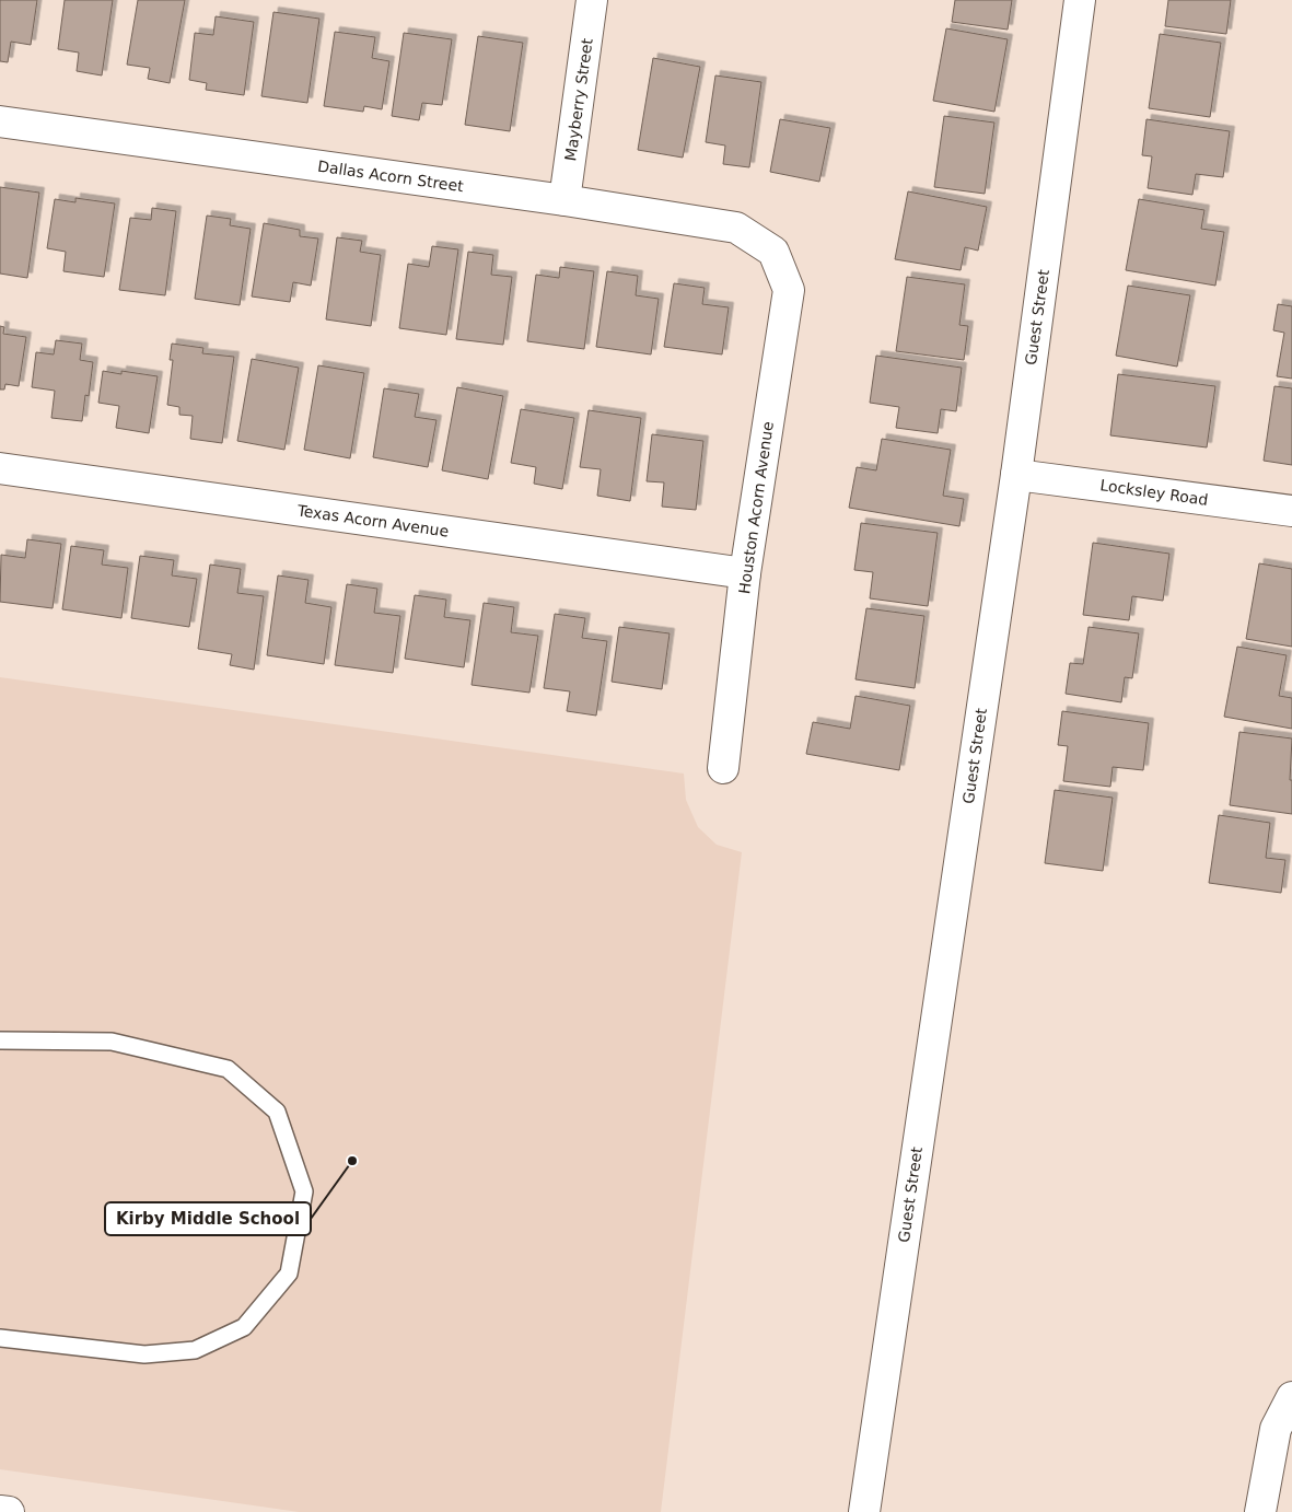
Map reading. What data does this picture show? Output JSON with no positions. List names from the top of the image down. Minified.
{"streets":{"street":["Mayberry Street","Dallas Acorn Street","Guest Street","Locksley Road","Houston Acorn Avenue","Texas Acorn Avenue"]},"crossings":[["Mayberry Street","Dallas Acorn Street"],["Dallas Acorn Street","Houston Acorn Avenue"],["Guest Street","Locksley Road"],["Houston Acorn Avenue","Texas Acorn Avenue"]],"places":["Kirby Middle School"]}
